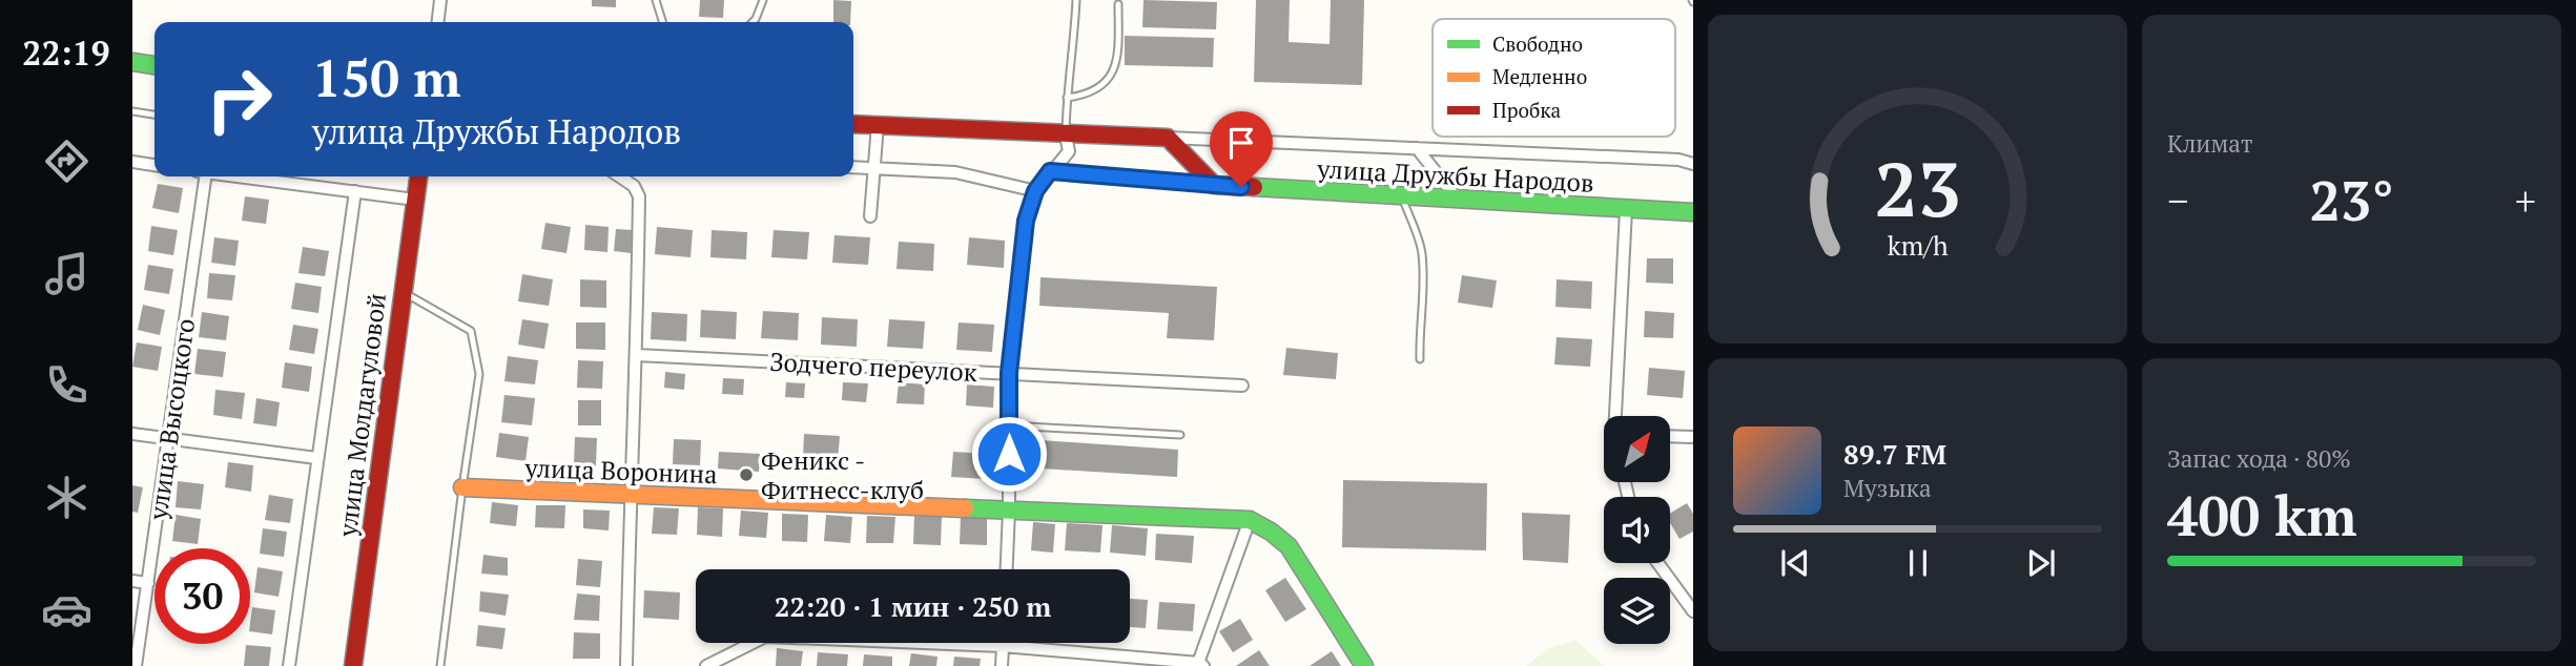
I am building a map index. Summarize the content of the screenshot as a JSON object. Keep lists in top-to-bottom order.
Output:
{
  "streets": {
    "street": [
      "улица Дружбы Народов",
      "Зодчего переулок",
      "улица Молдагуловой",
      "улица Высоцкого",
      "улица Воронина"
    ]
  },
  "places": ["Феникс - Фитнесс-клуб"],
  "legend": ["Свободно", "Медленно", "Пробка"],
  "north": "top right",
  "page": {
    "tabs": "22:19",
    "tile": [
      "Климат",
      ["Запас хода · 80%", "400 km"]
    ],
    "turn": ["150 m", "улица Дружбы Народов"],
    "heat": ["−", "23°", "+"],
    "song": ["89.7 FM", "Музыка"],
    "limit": "30",
    "trip": "22:20 · 1 мин · 250 m",
    "gauge": ["23", "km/h"]
  }
}
